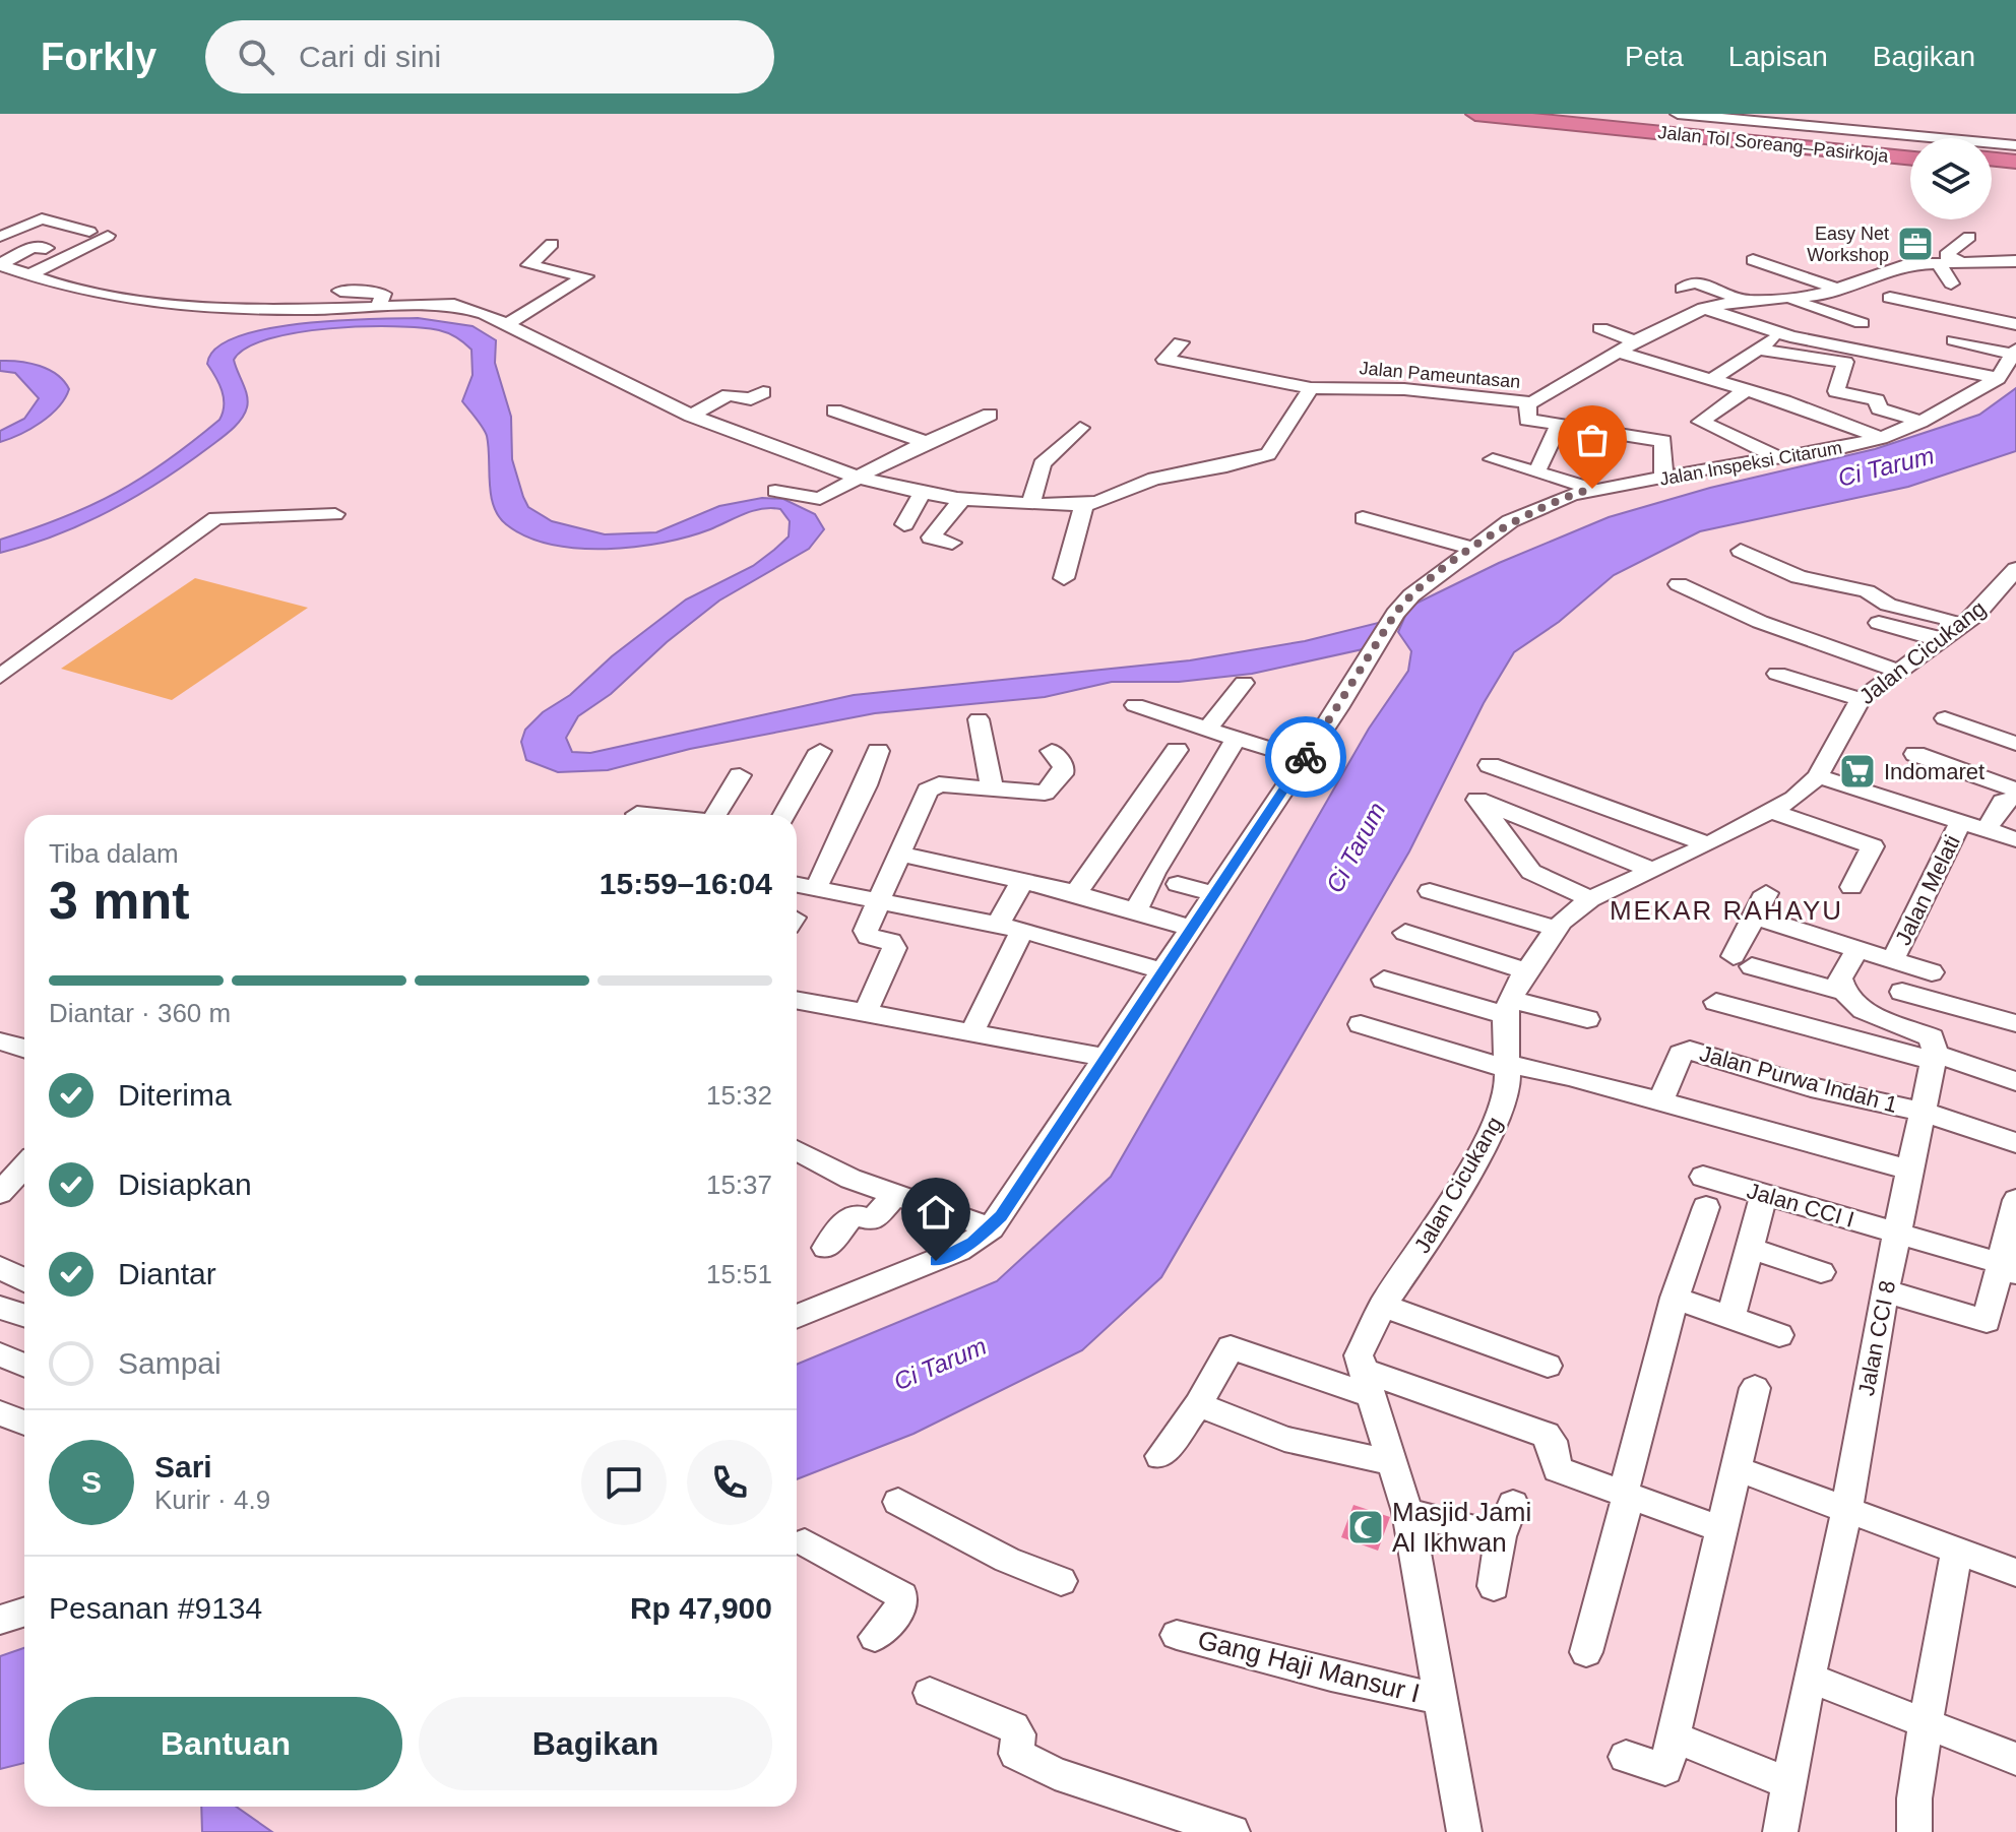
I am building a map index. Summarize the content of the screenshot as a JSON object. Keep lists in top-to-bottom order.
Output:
{
  "streets": {
    "highway": ["Jalan Tol Soreang–Pasirkoja"],
    "street": [
      "Jalan Pameuntasan",
      "Jalan Inspeksi Citarum",
      "Jalan Cicukang",
      "Jalan Melati",
      "Jalan Purwa Indah 1",
      "Jalan CCI I",
      "Jalan CCI 8",
      "Gang Haji Mansur I"
    ]
  },
  "crossings": [
    ["Jalan Cicukang", "Gang Haji Mansur I"],
    ["Jalan Purwa Indah 1", "Jalan CCI 8"],
    ["Jalan CCI I", "Jalan CCI 8"]
  ],
  "districts": ["MEKAR RAHAYU"],
  "water": ["Ci Tarum"],
  "places": {
    "office": ["Easy Net Workshop"],
    "supermarket": ["Indomaret"],
    "mosque": ["Masjid Jami Al Ikhwan"]
  },
  "page": {
    "header": "Forkly",
    "search": "Cari di sini",
    "nav": ["Peta", "Lapisan", "Bagikan"],
    "heading": ["3 mnt", "Tiba dalam", "15:59–16:04"],
    "panel": [
      "Sari",
      "Kurir · 4.9",
      "Pesanan #9134",
      "Rp 47,900"
    ],
    "bar": "Diantar · 360 m",
    "list": [
      ["Diterima", "15:32"],
      ["Disiapkan", "15:37"],
      ["Diantar", "15:51"],
      "Sampai"
    ],
    "round": "S",
    "buttons": ["Bantuan", "Bagikan"]
  }
}
